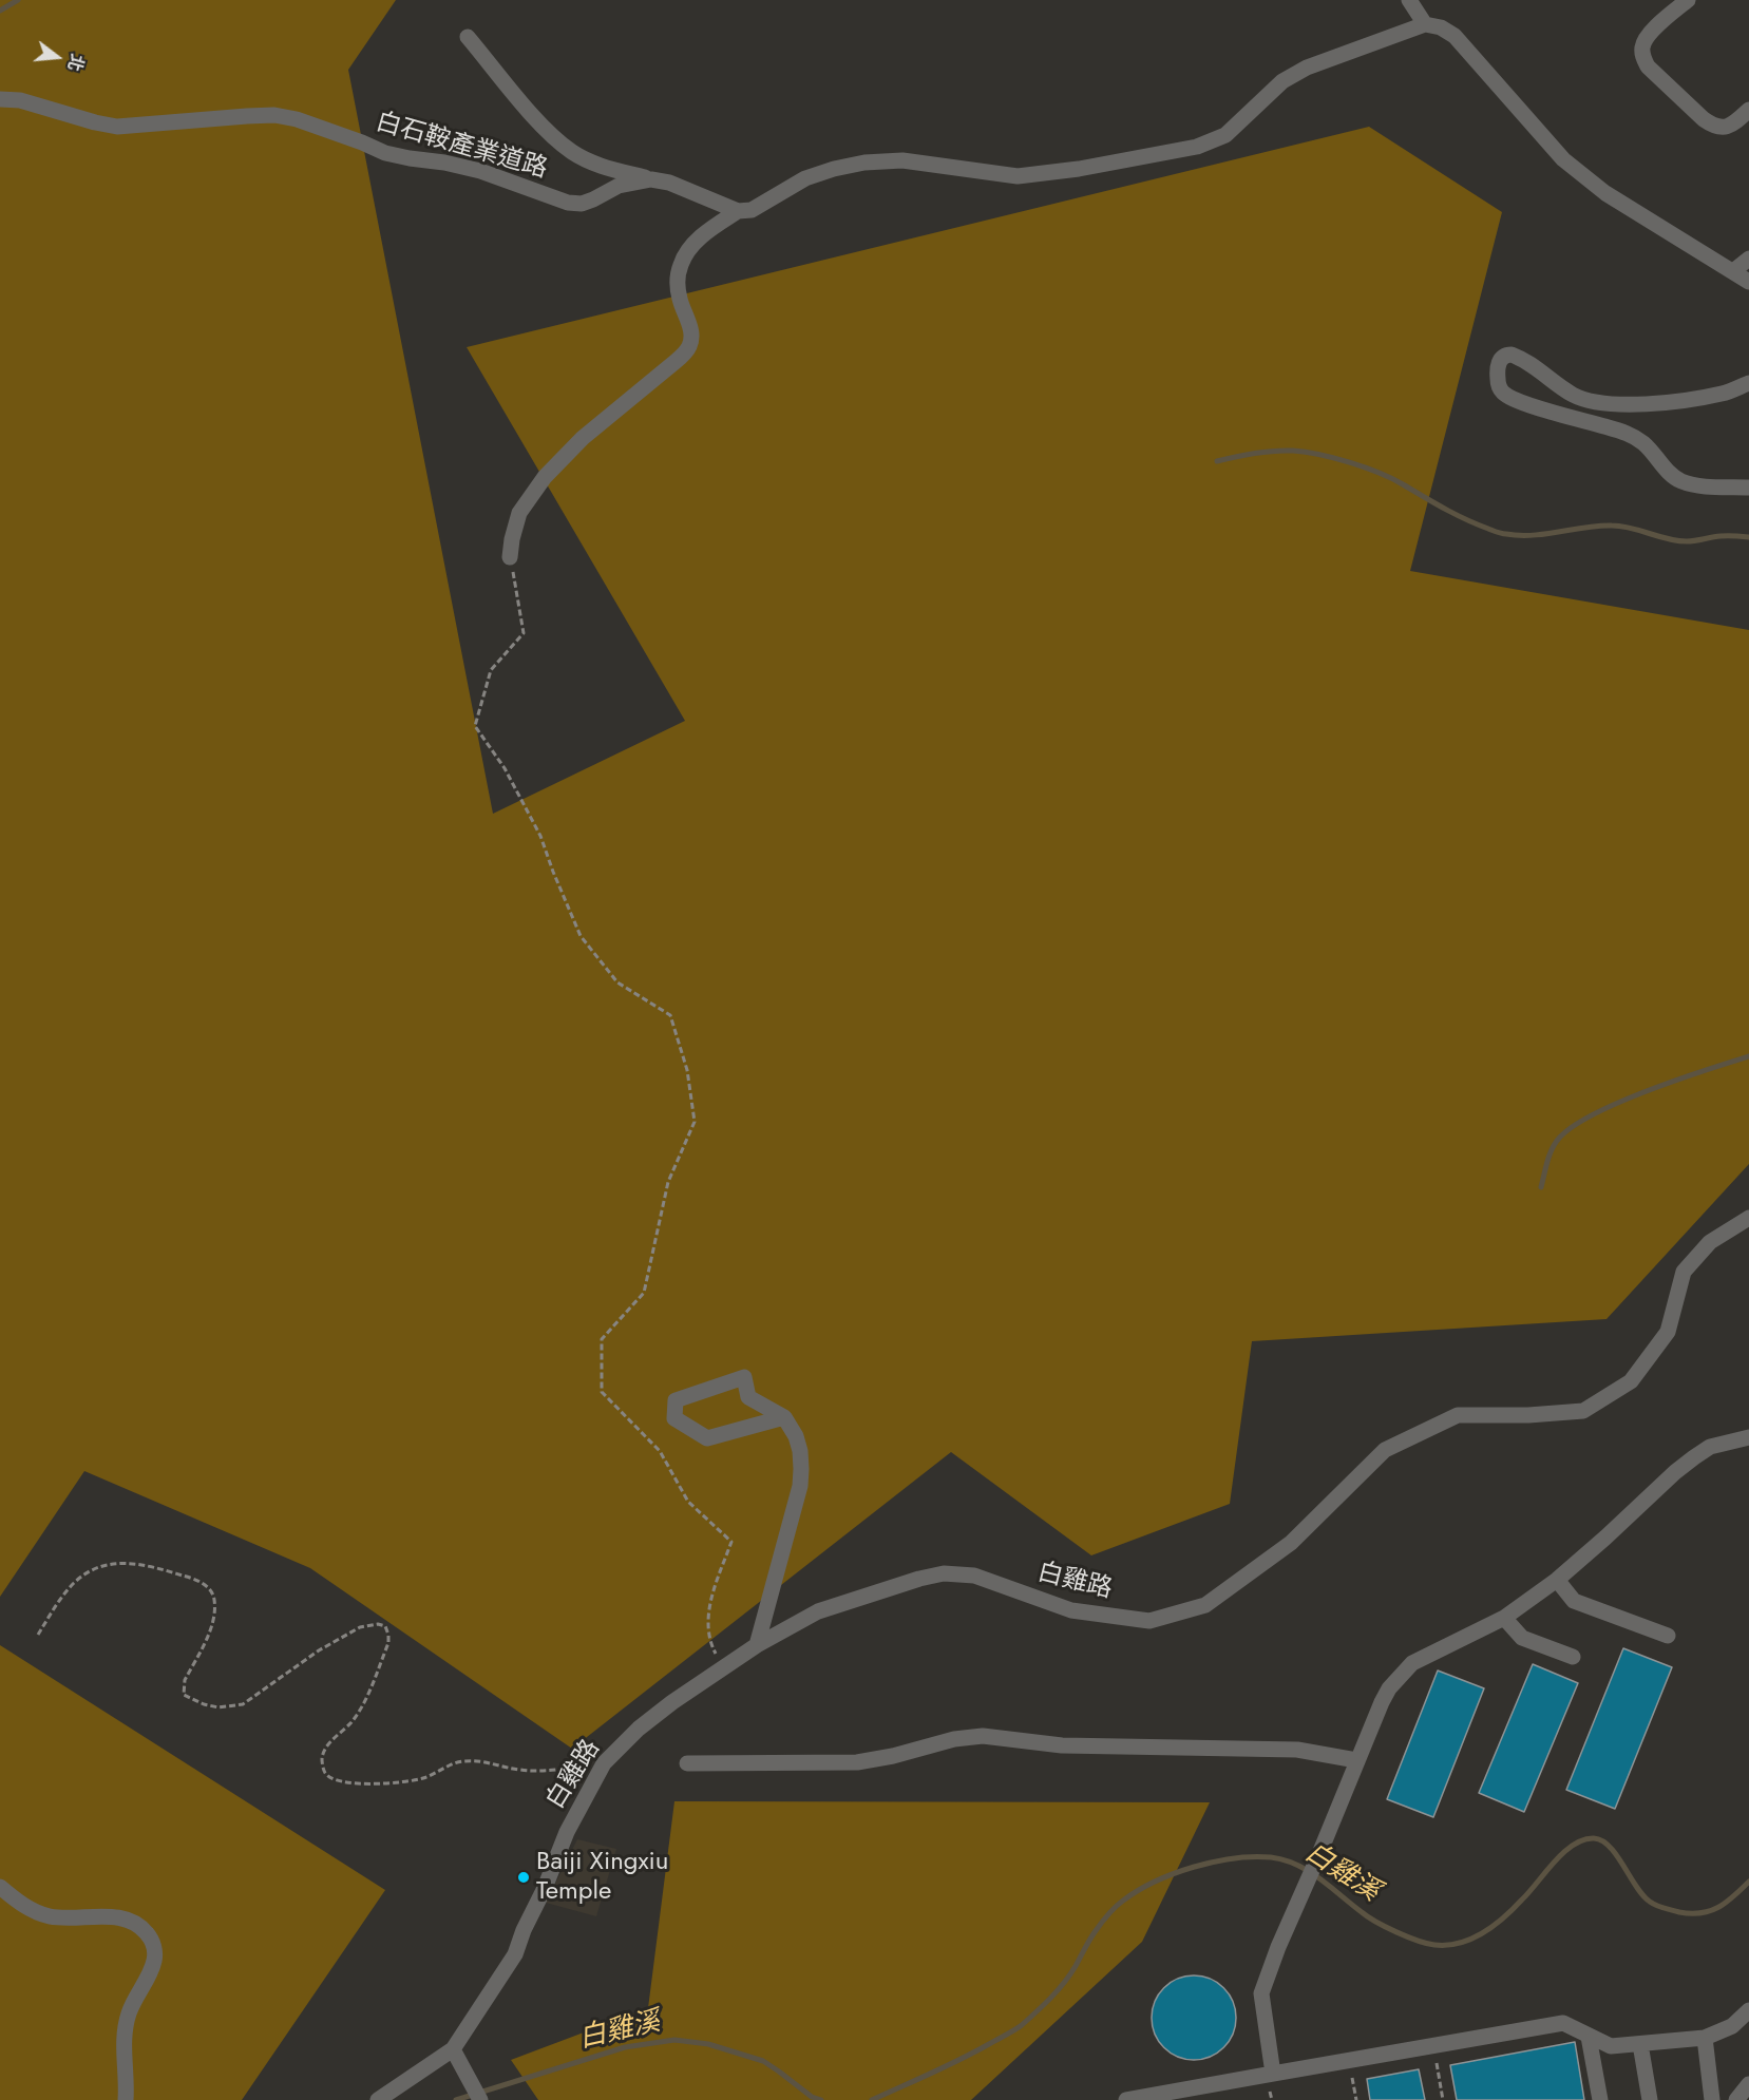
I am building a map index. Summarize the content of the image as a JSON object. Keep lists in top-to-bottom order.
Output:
{
  "streets": {
    "street": ["白石鞍產業道路", "白雞路"]
  },
  "water": ["白雞溪"],
  "places": ["Baiji Xingxiu Temple"],
  "north": "right"
}
